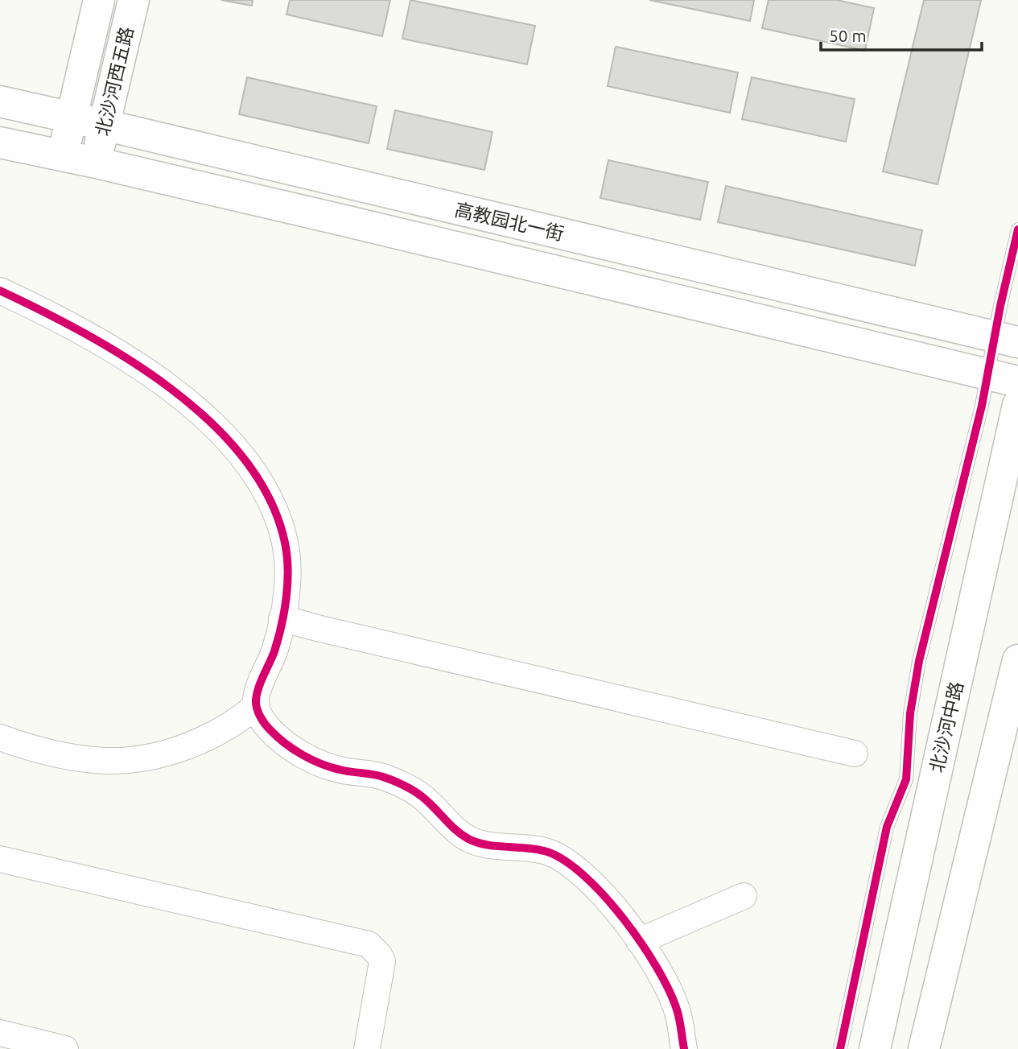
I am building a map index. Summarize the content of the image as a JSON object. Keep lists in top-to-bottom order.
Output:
{
  "streets": {
    "street": ["北沙河西五路", "高教园北一街", "北沙河中路"]
  },
  "crossings": [
    ["北沙河西五路", "高教园北一街"]
  ],
  "scale_bar": "50 m"
}
